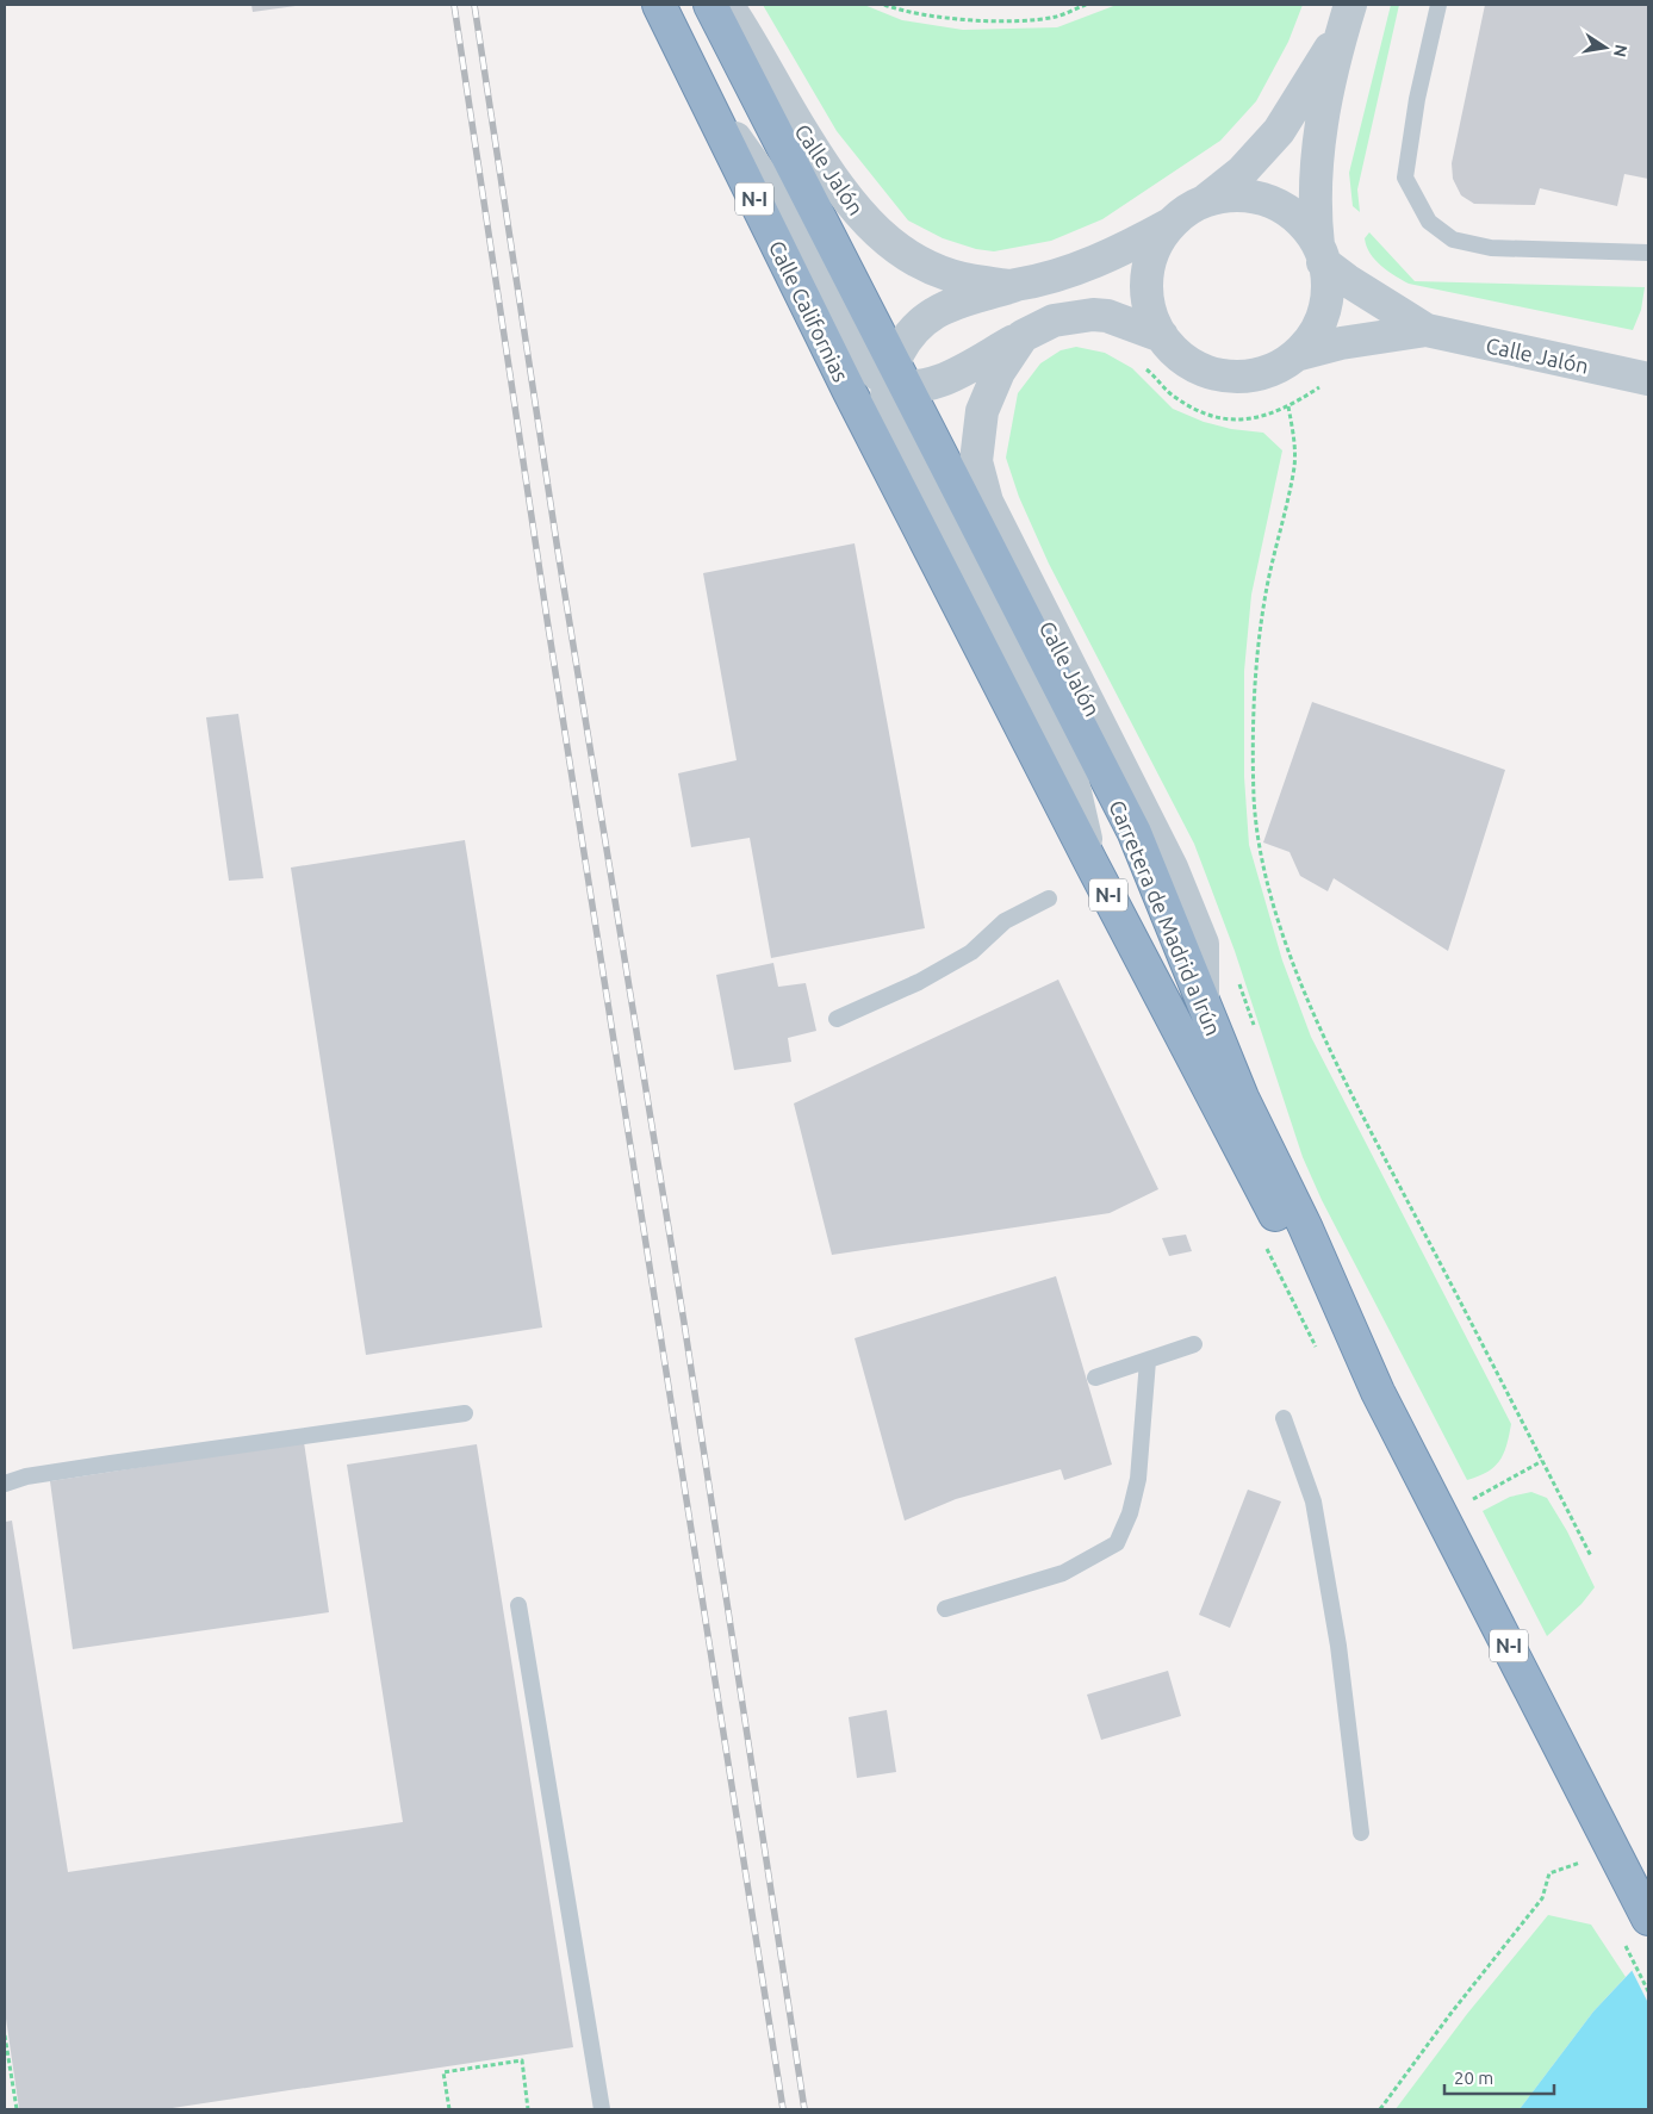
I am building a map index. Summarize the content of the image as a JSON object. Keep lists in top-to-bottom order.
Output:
{
  "streets": {
    "highway": ["N-I", "Calle Californias", "Carretera de Madrid a Irún"],
    "street": ["Calle Jalón"]
  },
  "crossings": [
    ["Calle Jalón", "N-I"],
    ["Calle Jalón", "Carretera de Madrid a Irún"],
    ["N-I", "Carretera de Madrid a Irún"],
    ["Calle Californias", "Carretera de Madrid a Irún"]
  ],
  "scale_bar": "20 m",
  "north": "right"
}
